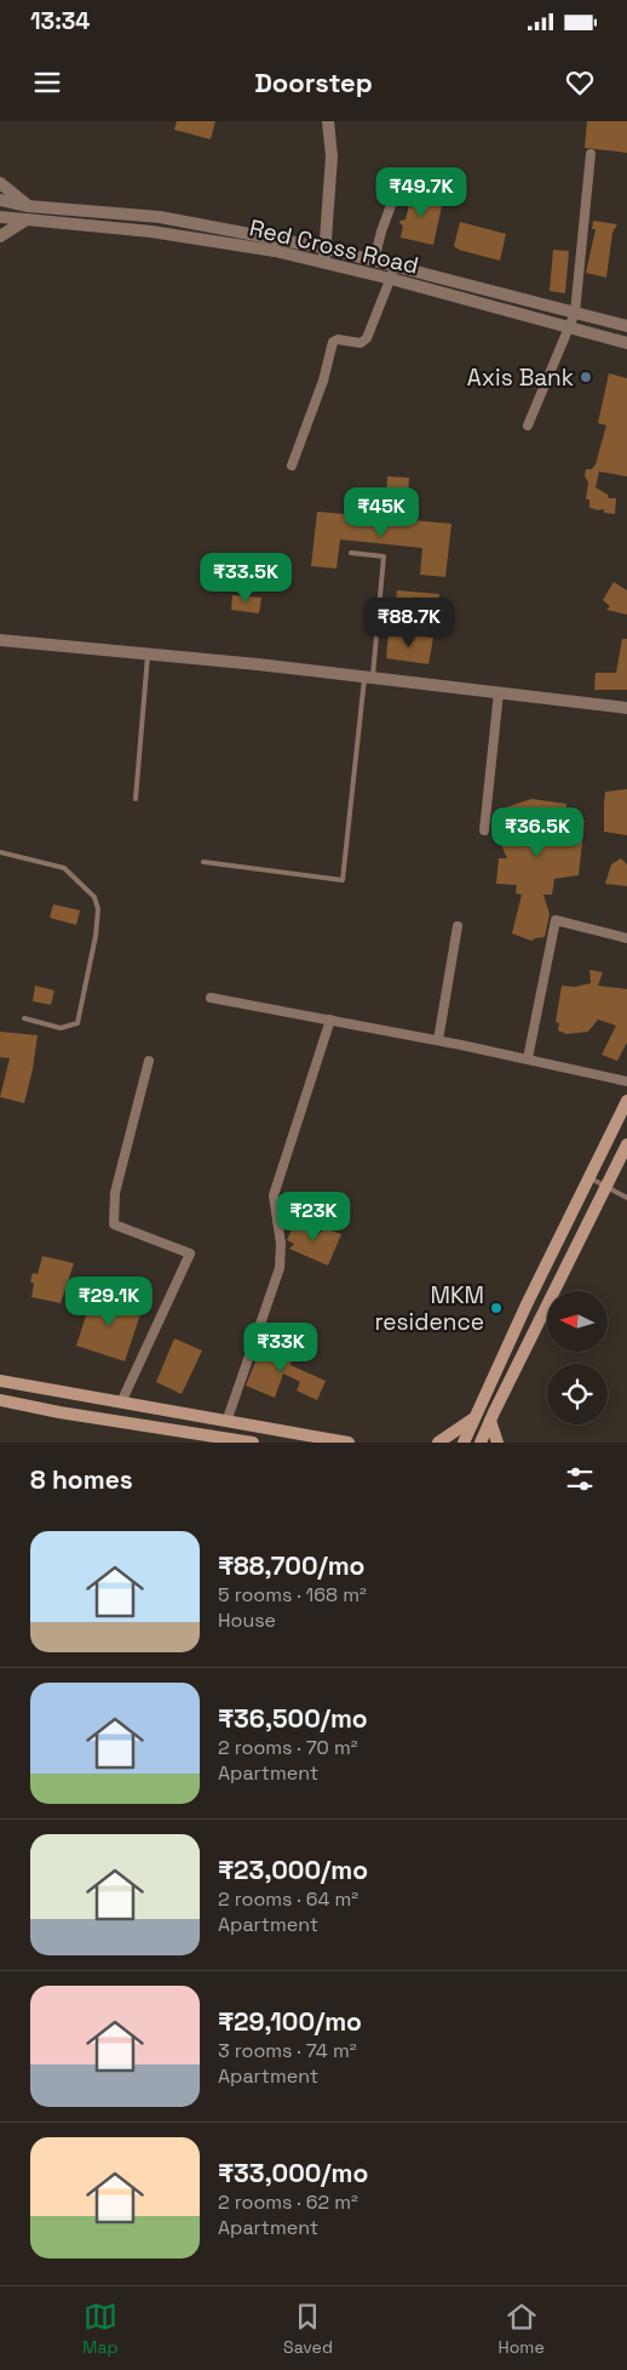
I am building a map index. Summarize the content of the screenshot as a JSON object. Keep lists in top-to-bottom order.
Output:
{
  "streets": {
    "street": ["Red Cross Road"]
  },
  "places": ["Axis Bank", "MKM residence"],
  "north": "left",
  "page": {
    "status": "13:34",
    "header": "Doorstep",
    "price": [
      "₹49.7K",
      "₹45K",
      "₹33.5K",
      "₹88.7K",
      "₹36.5K",
      "₹23K",
      "₹29.1K",
      "₹33K"
    ],
    "heading": "8 homes",
    "list": [
      {
        "name": "₹88,700/mo",
        "note": "5 rooms · 168 m² · House"
      },
      {
        "name": "₹36,500/mo",
        "note": "2 rooms · 70 m² · Apartment"
      },
      {
        "name": "₹23,000/mo",
        "note": "2 rooms · 64 m² · Apartment"
      },
      {
        "name": "₹29,100/mo",
        "note": "3 rooms · 74 m² · Apartment"
      },
      {
        "name": "₹33,000/mo",
        "note": "2 rooms · 62 m² · Apartment"
      }
    ],
    "tabs": ["Map", "Saved", "Home"]
  }
}
